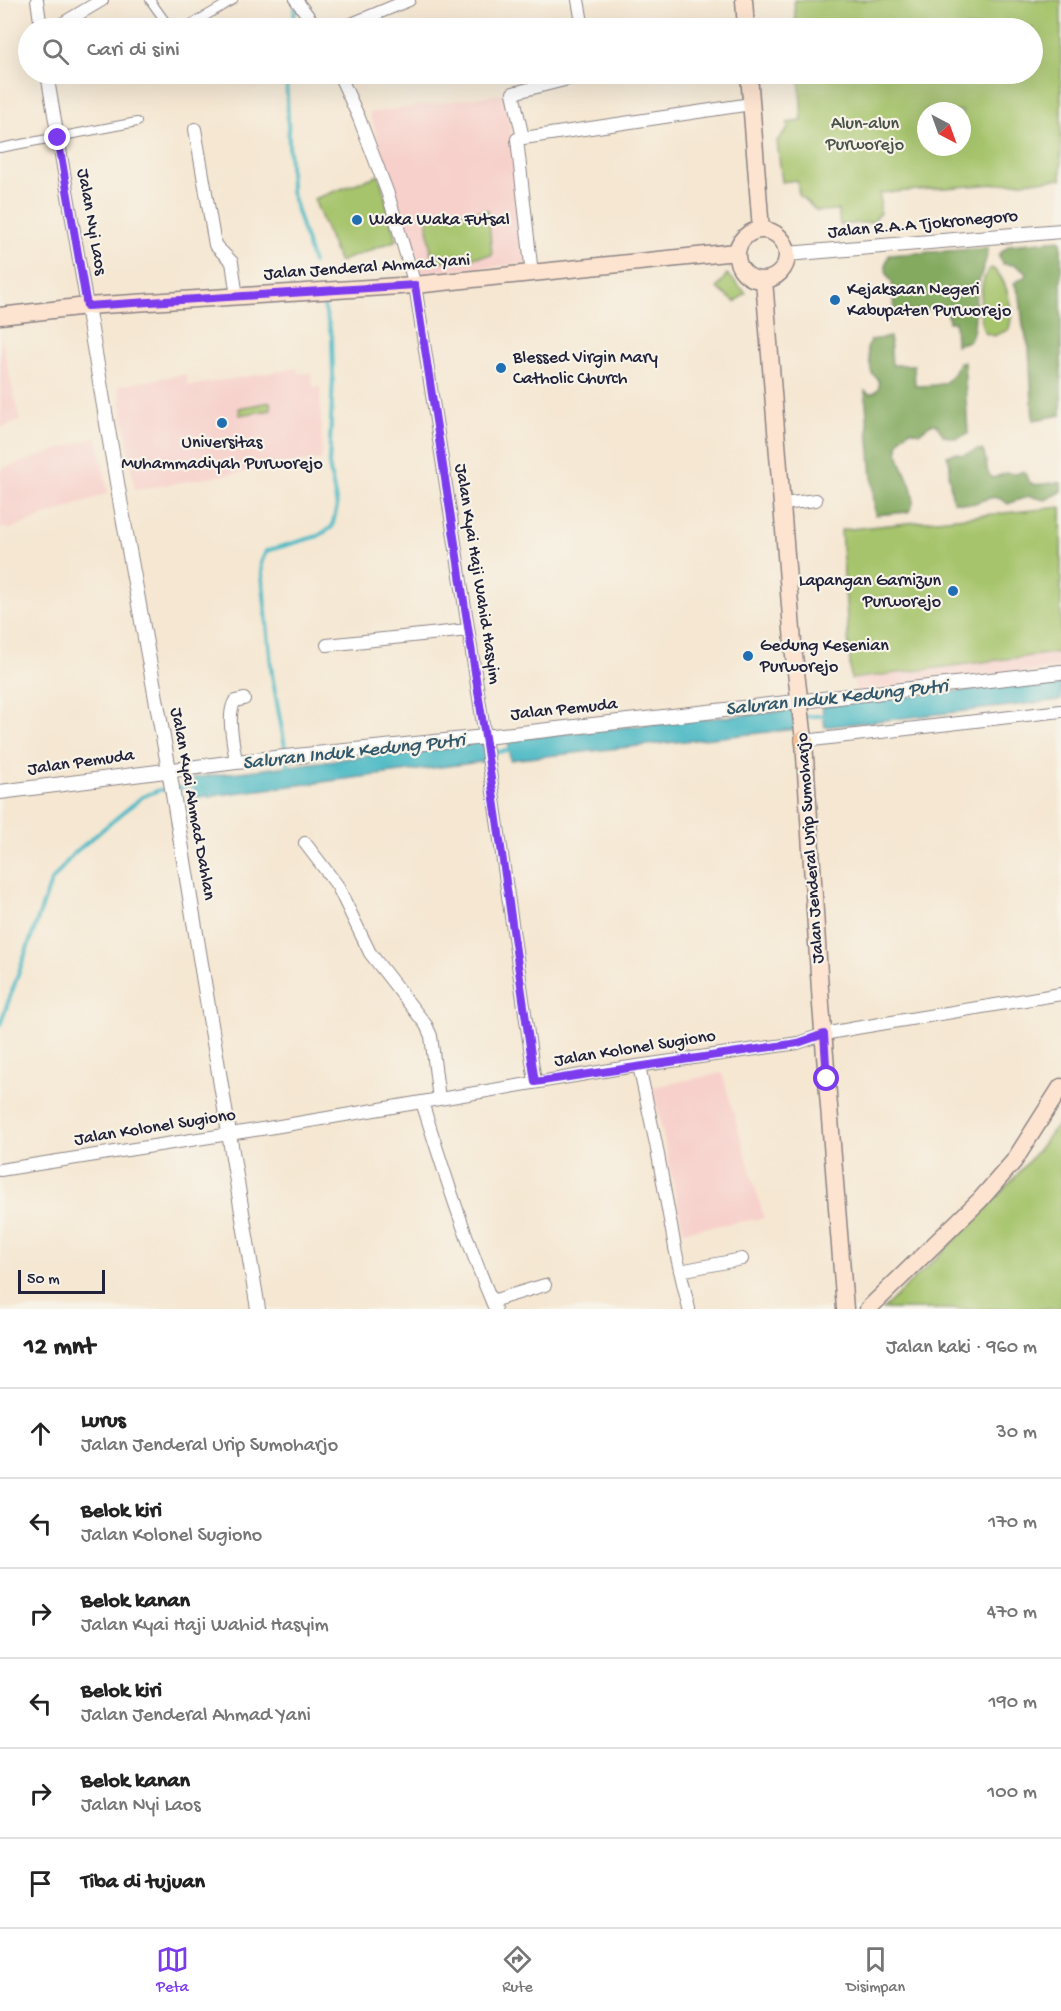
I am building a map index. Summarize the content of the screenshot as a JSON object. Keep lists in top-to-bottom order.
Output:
{
  "streets": {
    "main road": ["Jalan Jenderal Ahmad Yani", "Jalan Jenderal Urip Sumoharjo"],
    "street": [
      "Jalan Nyi Laos",
      "Jalan R.A.A Tjokronegoro",
      "Jalan Kyai Haji Wahid Hasyim",
      "Jalan Pemuda",
      "Jalan Kyai Ahmad Dahlan",
      "Jalan Kolonel Sugiono"
    ]
  },
  "crossings": [
    ["Jalan Nyi Laos", "Jalan Jenderal Ahmad Yani"],
    ["Jalan Nyi Laos", "Jalan Kyai Ahmad Dahlan"],
    ["Jalan R.A.A Tjokronegoro", "Jalan Jenderal Ahmad Yani"],
    ["Jalan R.A.A Tjokronegoro", "Jalan Jenderal Urip Sumoharjo"],
    ["Jalan Jenderal Ahmad Yani", "Jalan Kyai Haji Wahid Hasyim"],
    ["Jalan Jenderal Ahmad Yani", "Jalan Kyai Ahmad Dahlan"],
    ["Jalan Jenderal Ahmad Yani", "Jalan Jenderal Urip Sumoharjo"],
    ["Jalan Kyai Haji Wahid Hasyim", "Jalan Pemuda"],
    ["Jalan Kyai Haji Wahid Hasyim", "Jalan Kolonel Sugiono"],
    ["Jalan Pemuda", "Jalan Kyai Ahmad Dahlan"],
    ["Jalan Pemuda", "Jalan Jenderal Urip Sumoharjo"],
    ["Jalan Kyai Ahmad Dahlan", "Jalan Kolonel Sugiono"],
    ["Jalan Jenderal Urip Sumoharjo", "Jalan Kolonel Sugiono"]
  ],
  "water": ["Saluran Induk Kedung Putri"],
  "parks": ["Alun-alun Purworejo"],
  "places": [
    "Waka Waka Futsal",
    "Kejaksaan Negeri Kabupaten Purworejo",
    "Blessed Virgin Mary Catholic Church",
    "Universitas Muhammadiyah Purworejo",
    "Lapangan Garnizun Purworejo",
    "Gedung Kesenian Purworejo"
  ],
  "scale_bar": "50 m",
  "north": "bottom right",
  "page": {
    "search": "Cari di sini",
    "scale": "50 m",
    "heading": ["12 mnt", "Jalan kaki · 960 m"],
    "list": [
      ["Lurus", "Jalan Jenderal Urip Sumoharjo", "30 m"],
      ["Belok kiri", "Jalan Kolonel Sugiono", "170 m"],
      ["Belok kanan", "Jalan Kyai Haji Wahid Hasyim", "470 m"],
      ["Belok kiri", "Jalan Jenderal Ahmad Yani", "190 m"],
      ["Belok kanan", "Jalan Nyi Laos", "100 m"],
      "Tiba di tujuan"
    ],
    "nav": ["Peta", "Rute", "Disimpan"]
  }
}
